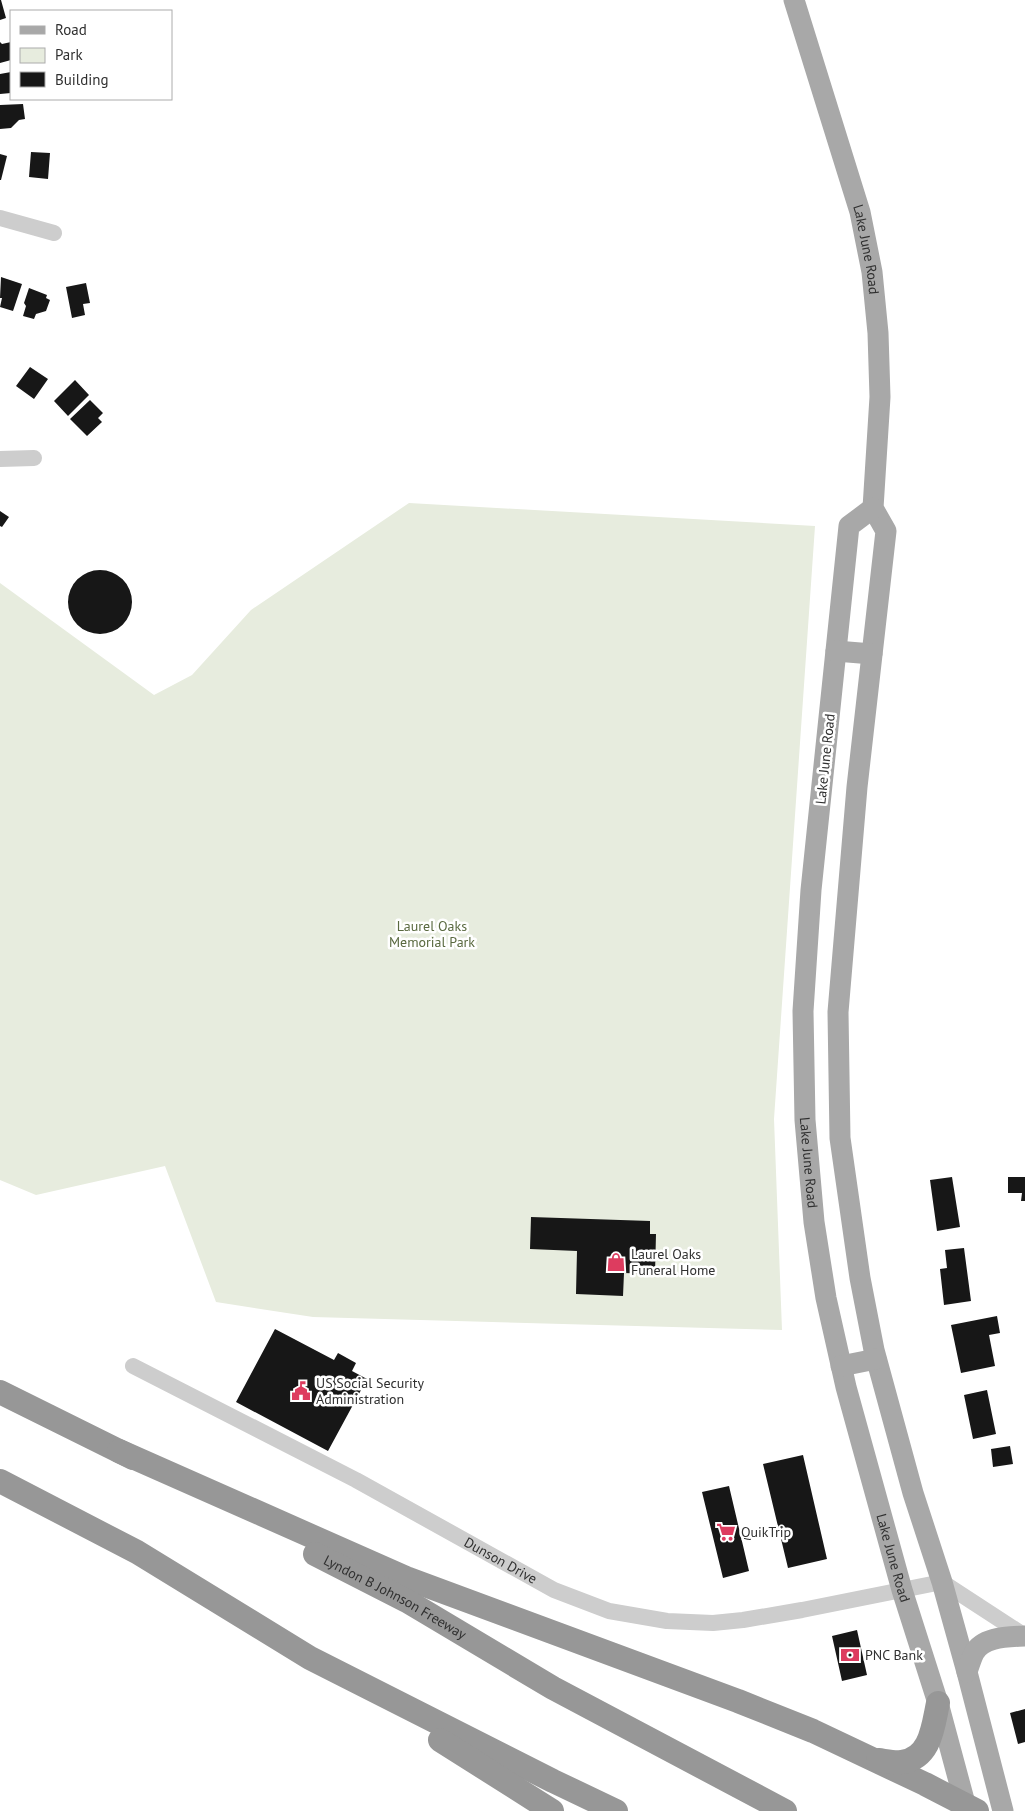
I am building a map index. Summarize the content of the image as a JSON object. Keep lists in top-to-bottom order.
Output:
{
  "streets": {
    "highway": ["Lyndon B Johnson Freeway"],
    "main road": ["Lake June Road"],
    "street": ["Dunson Drive"]
  },
  "crossings": [
    ["Lake June Road", "Dunson Drive"]
  ],
  "parks": ["Laurel Oaks Memorial Park"],
  "places": {
    "shop": ["Laurel Oaks Funeral Home"],
    "public building": ["US Social Security Administration"],
    "supermarket": ["QuikTrip"],
    "bank": ["PNC Bank"]
  },
  "legend": ["Road", "Park", "Building"]
}
